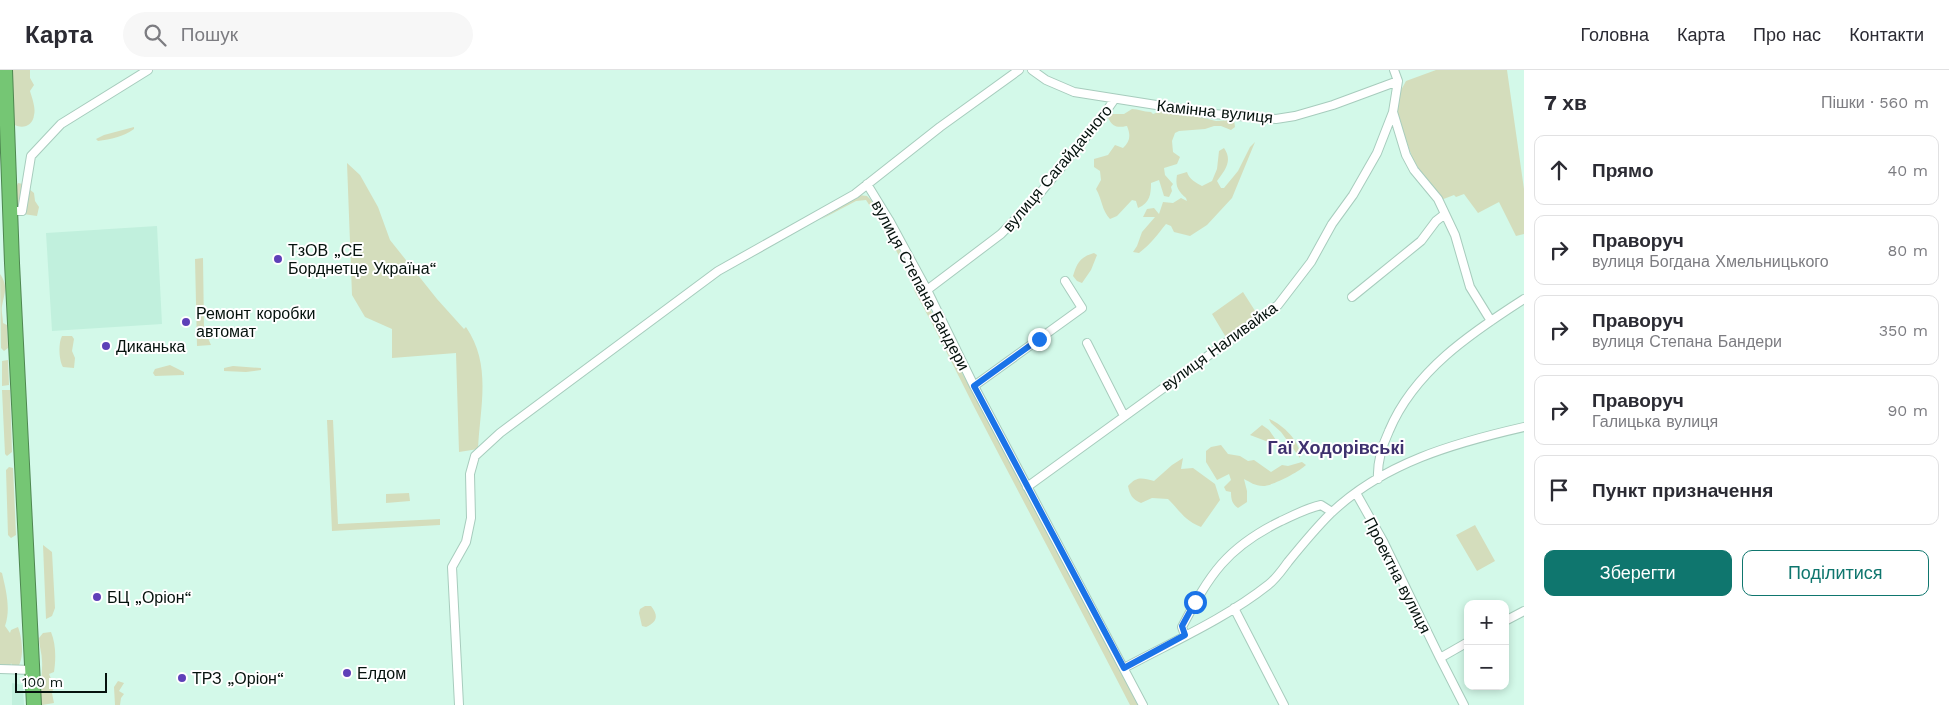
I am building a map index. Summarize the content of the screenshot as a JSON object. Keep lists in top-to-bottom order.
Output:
{
  "streets": {
    "street": [
      "Камінна вулиця",
      "вулиця Сагайдачного",
      "вулиця Степана Бандери",
      "вулиця Наливайка",
      "Проектна вулиця"
    ]
  },
  "crossings": [
    ["Камінна вулиця", "вулиця Сагайдачного"],
    ["Камінна вулиця", "вулиця Наливайка"],
    ["вулиця Сагайдачного", "вулиця Степана Бандери"],
    ["вулиця Степана Бандери", "вулиця Наливайка"]
  ],
  "districts": ["Гаї Ходорівські"],
  "places": [
    "ТзОВ „СЕ Борднетце Україна“",
    "Ремонт коробки автомат",
    "Диканька",
    "БЦ „Оріон“",
    "Елдом",
    "ТРЗ „Оріон“"
  ],
  "scale_bar": "100 m",
  "page": {
    "header": "Карта",
    "search": "Пошук",
    "nav": [
      "Головна",
      "Карта",
      "Про нас",
      "Контакти"
    ],
    "heading": ["7 хв", "Пішки · 560 m"],
    "list": [
      ["Прямо", "40 m"],
      ["Праворуч", "вулиця Богдана Хмельницького", "80 m"],
      ["Праворуч", "вулиця Степана Бандери", "350 m"],
      ["Праворуч", "Галицька вулиця", "90 m"],
      "Пункт призначення"
    ],
    "buttons": ["Зберегти", "Поділитися"],
    "map_buttons": ["+", "−"],
    "scale": "100 m"
  }
}
